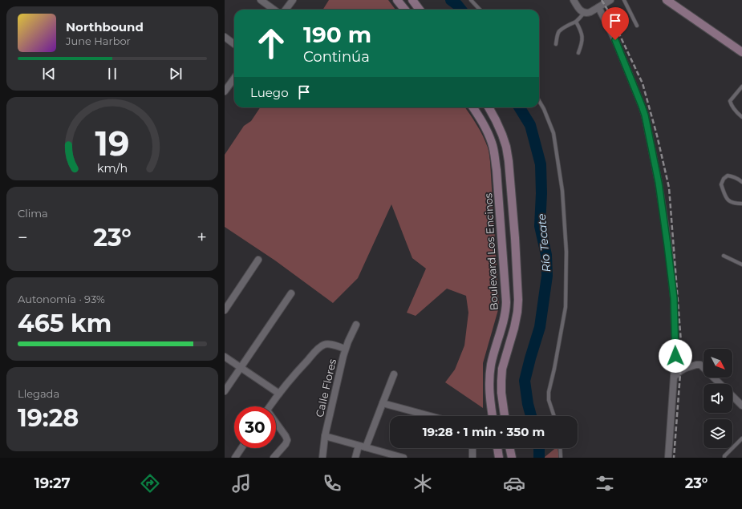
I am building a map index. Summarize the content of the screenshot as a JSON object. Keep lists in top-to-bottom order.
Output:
{
  "streets": {
    "main road": ["Boulevard Los Encinos"],
    "street": ["Calle Flores"]
  },
  "water": ["Río Tecate"],
  "north": "bottom right",
  "page": {
    "turn": ["190 m", "Continúa"],
    "song": ["Northbound", "June Harbor"],
    "then": "Luego",
    "tile": [
      "Clima",
      ["Autonomía · 93%", "465 km"],
      ["Llegada", "19:28"]
    ],
    "heat": ["−", "23°", "+"],
    "limit": "30",
    "trip": "19:28 · 1 min · 350 m",
    "tabs": ["19:27", "23°"],
    "gauge": ["19", "km/h"]
  }
}
